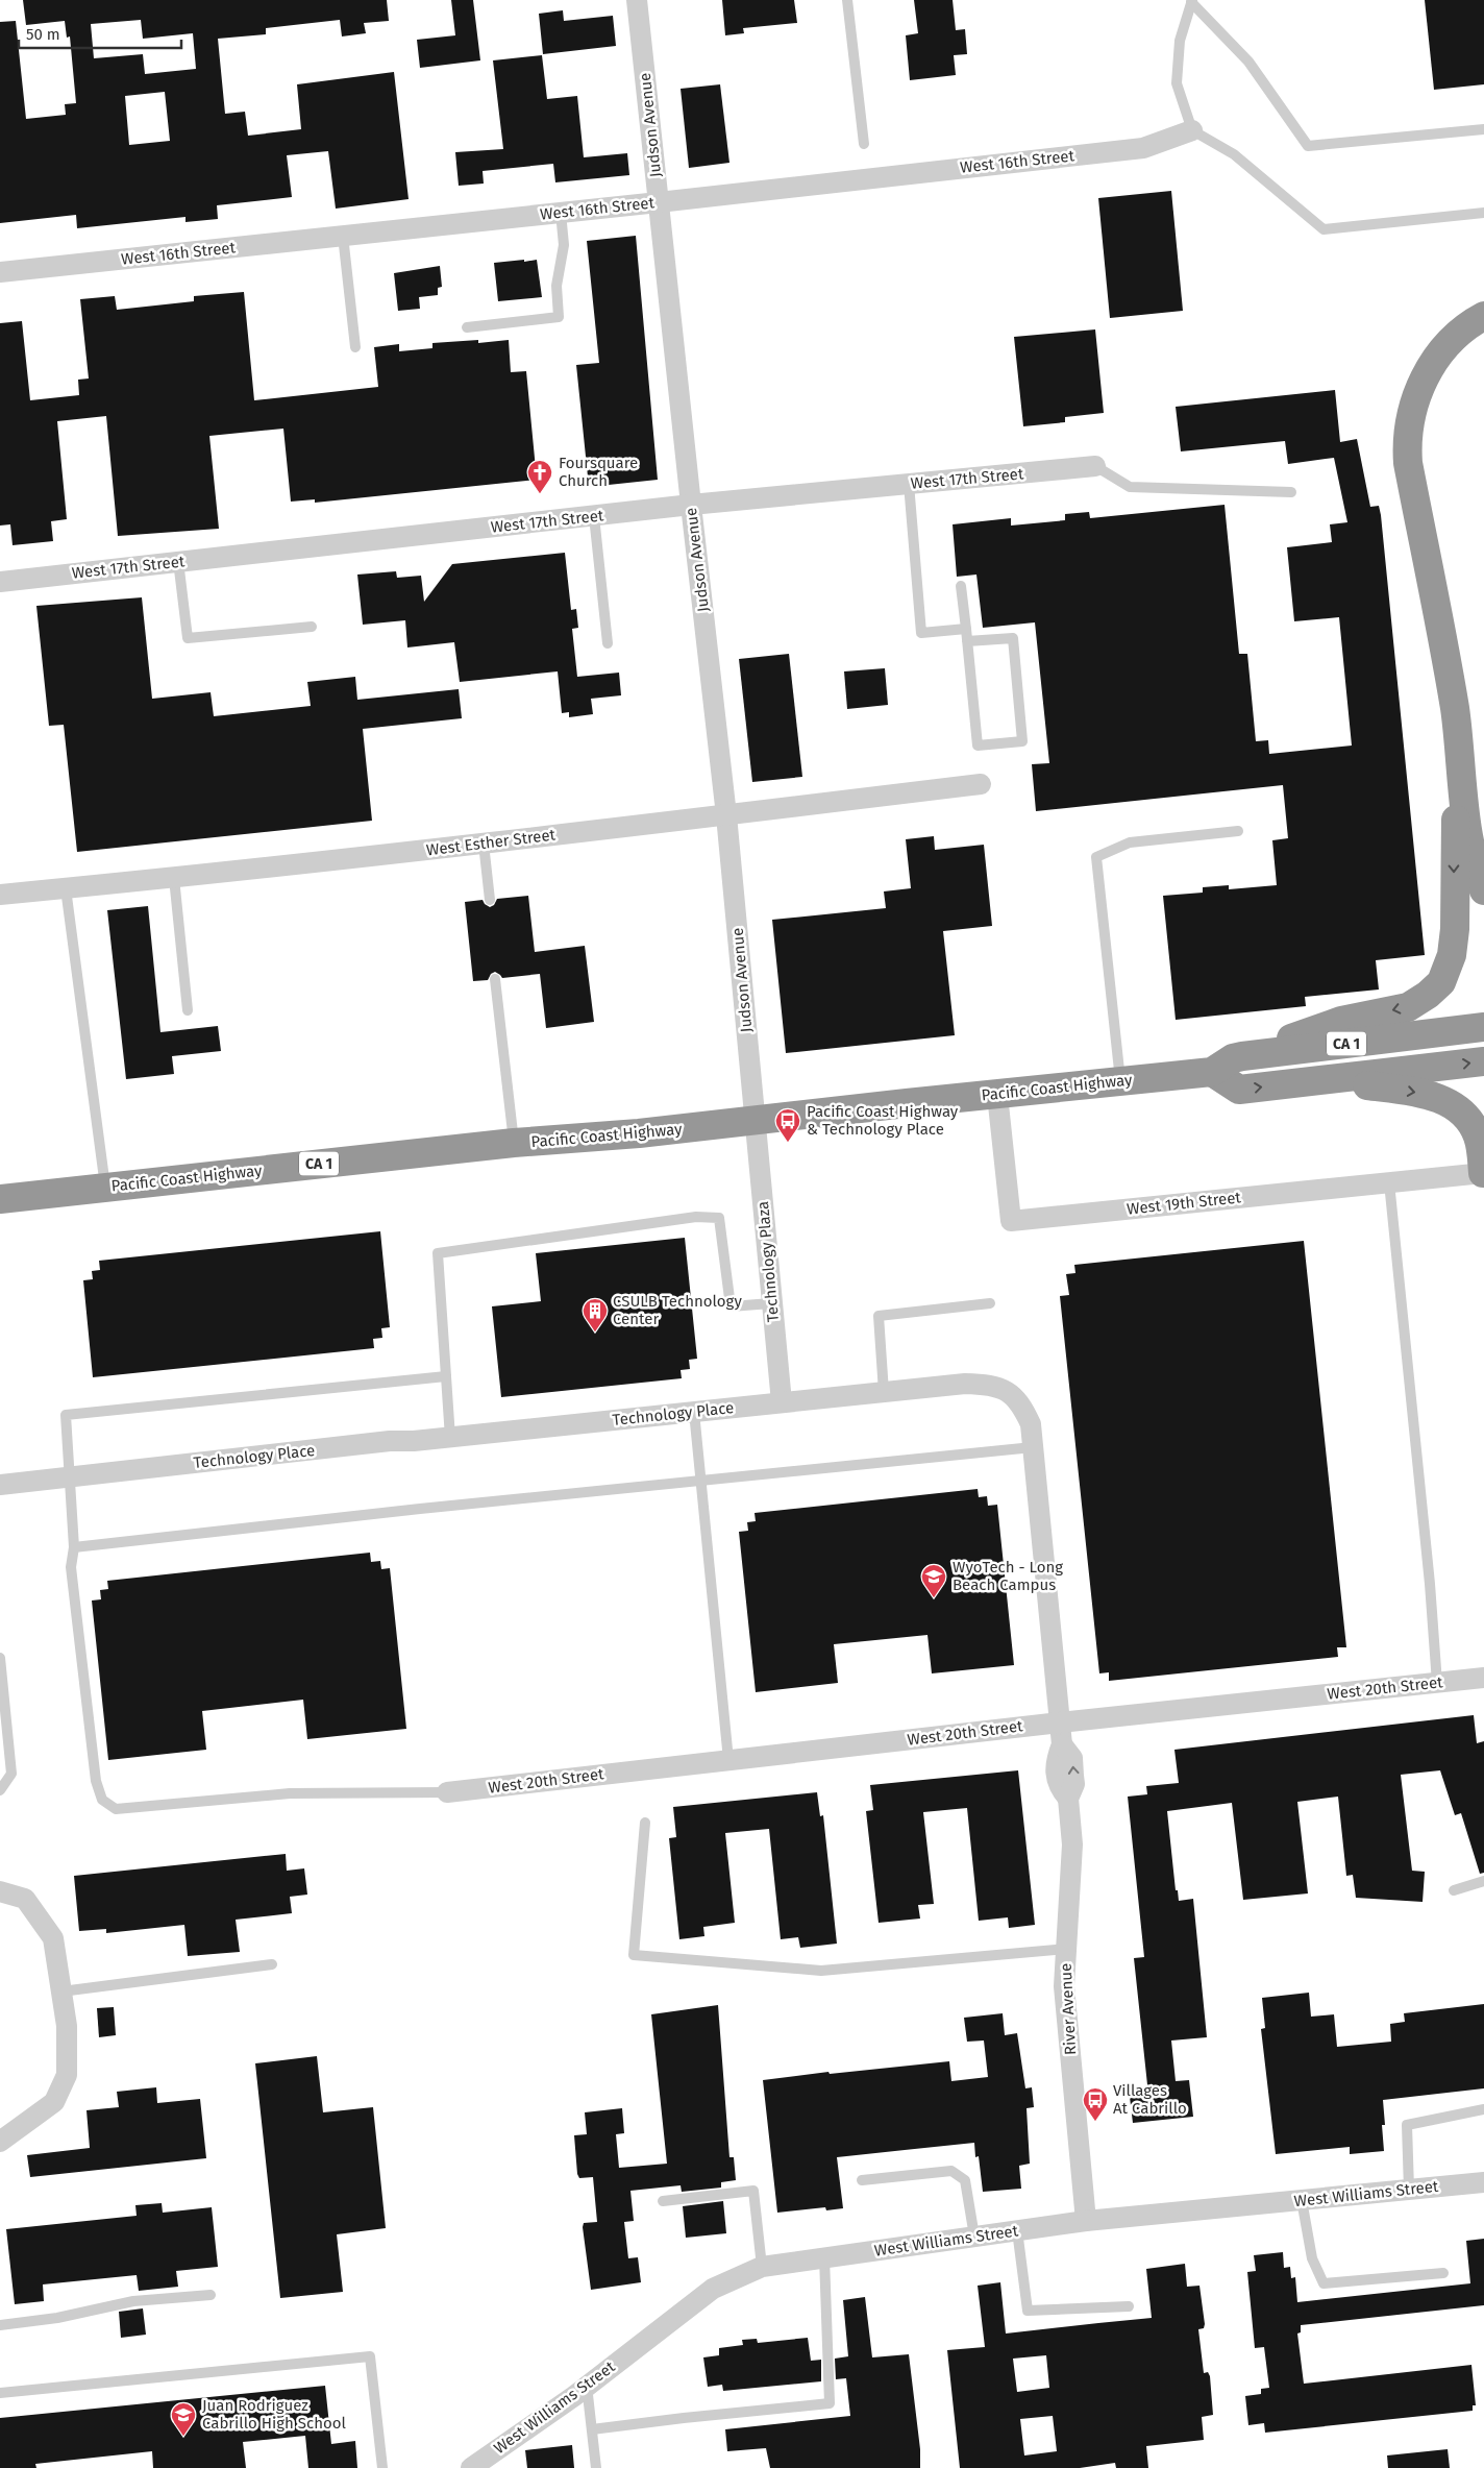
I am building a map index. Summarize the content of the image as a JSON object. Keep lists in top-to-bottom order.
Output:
{
  "streets": {
    "highway": ["CA 1", "Pacific Coast Highway"],
    "street": [
      "Judson Avenue",
      "West 16th Street",
      "West 17th Street",
      "West Esther Street",
      "West 19th Street",
      "Technology Plaza",
      "Technology Place",
      "West 20th Street",
      "River Avenue",
      "West Williams Street"
    ]
  },
  "crossings": [
    ["Judson Avenue", "West 16th Street"],
    ["Judson Avenue", "West 17th Street"],
    ["Judson Avenue", "West Esther Street"],
    ["Judson Avenue", "Pacific Coast Highway"],
    ["Judson Avenue", "Technology Plaza"],
    ["CA 1", "Pacific Coast Highway"],
    ["Pacific Coast Highway", "West 19th Street"],
    ["Pacific Coast Highway", "Technology Plaza"],
    ["Technology Plaza", "Technology Place"],
    ["Technology Place", "West 20th Street"],
    ["Technology Place", "River Avenue"],
    ["West 20th Street", "River Avenue"],
    ["River Avenue", "West Williams Street"]
  ],
  "places": {
    "church": ["Foursquare Church"],
    "bus stop": ["Pacific Coast Highway & Technology Place", "Villages At Cabrillo"],
    "building": ["CSULB Technology Center"],
    "school or university": ["WyoTech - Long Beach Campus", "Juan Rodriguez Cabrillo High School"]
  },
  "scale_bar": "50 m"
}
